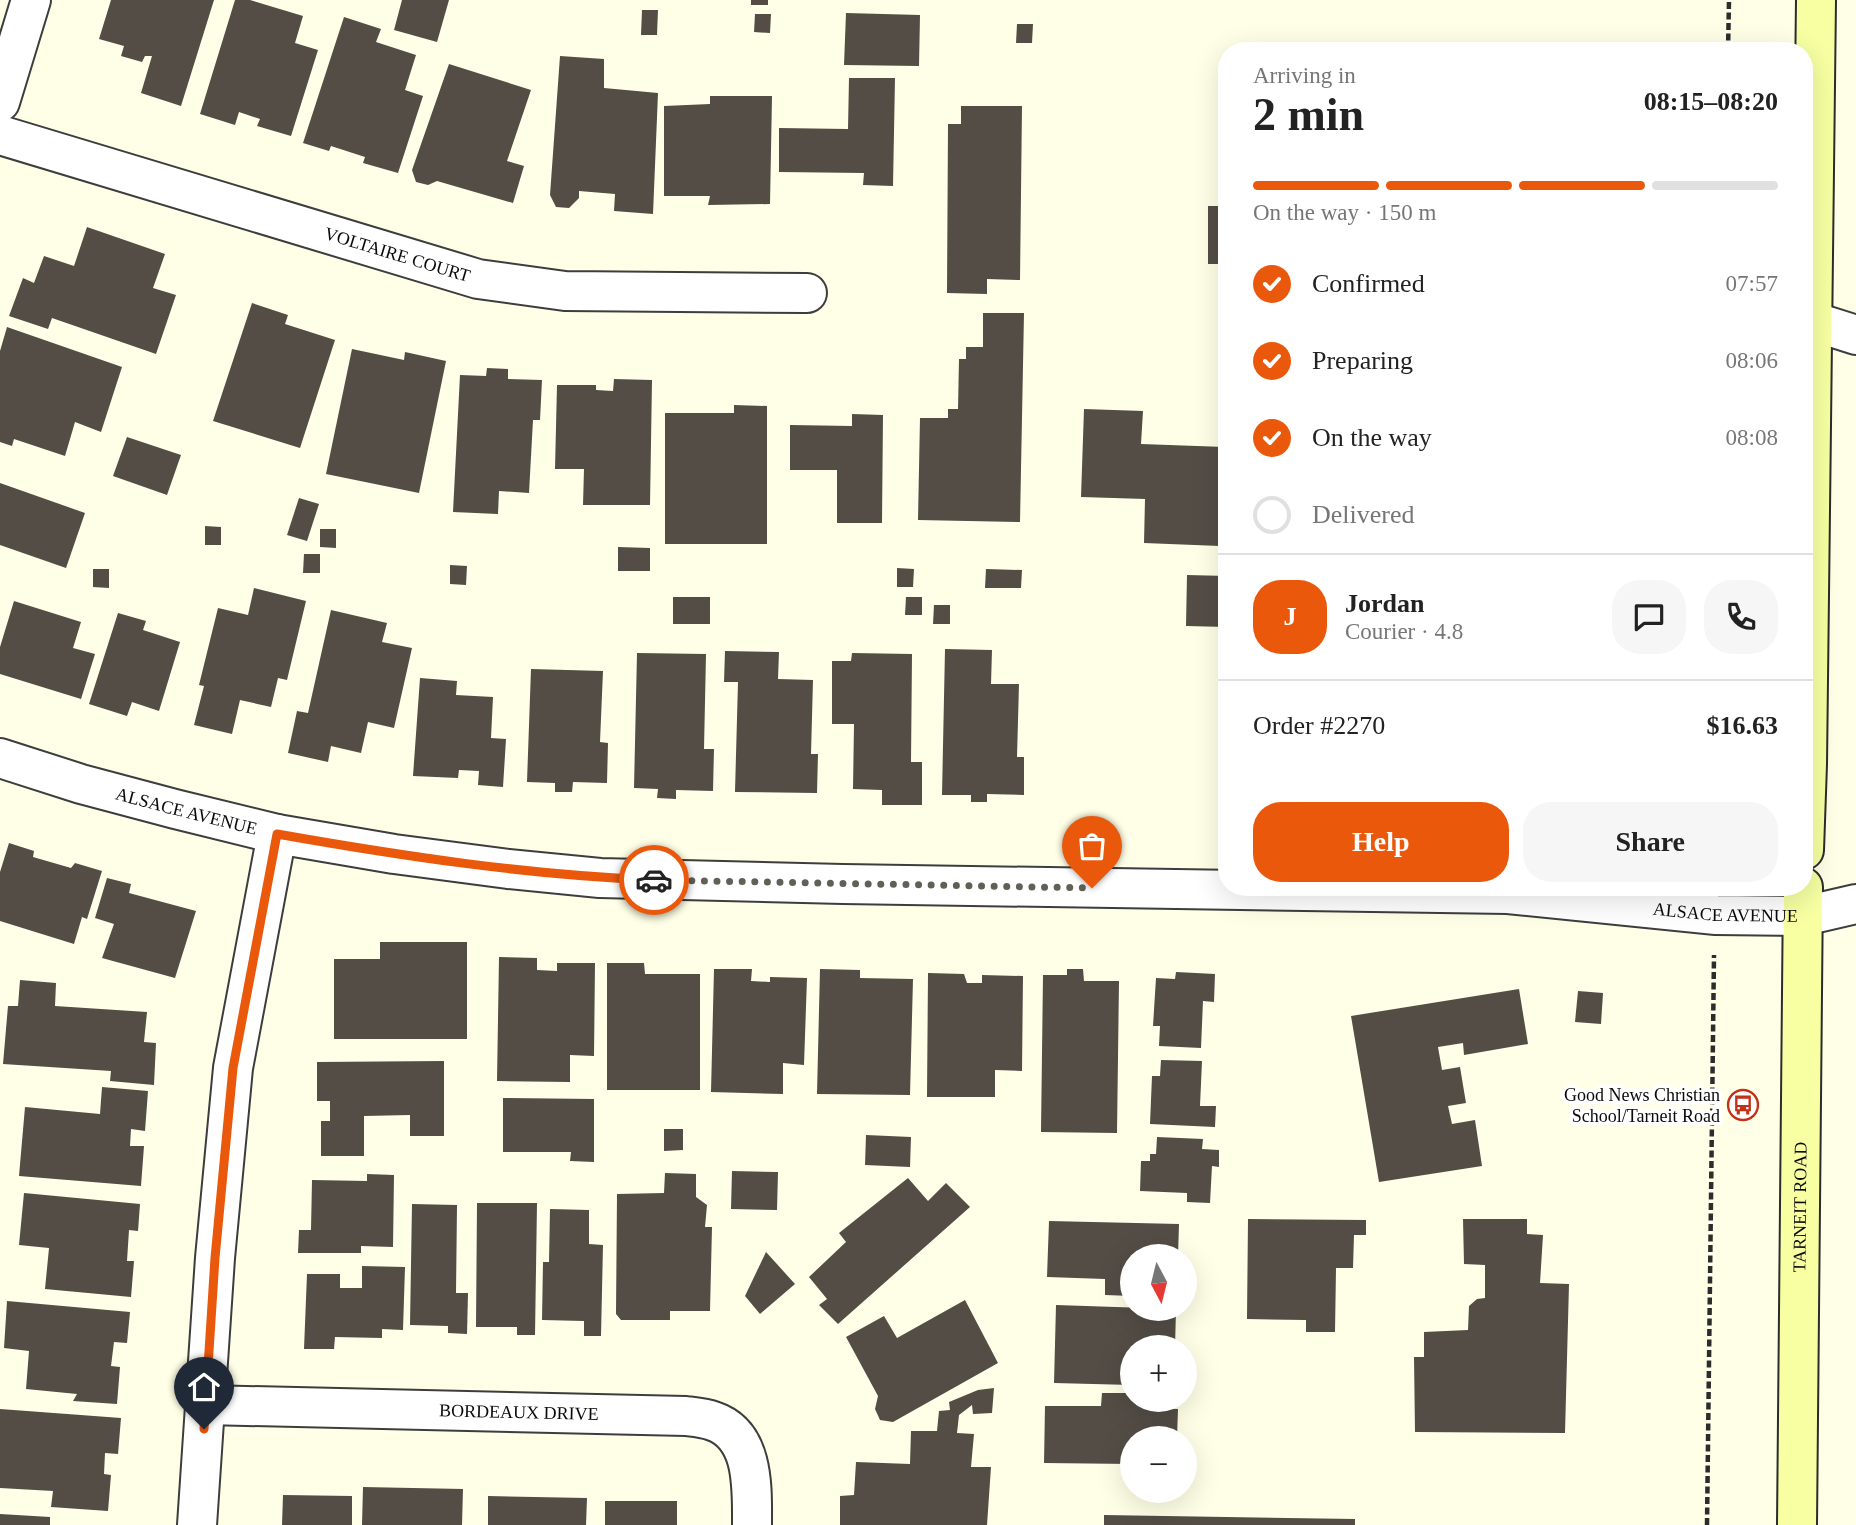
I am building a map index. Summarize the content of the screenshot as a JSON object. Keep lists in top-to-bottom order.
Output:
{
  "streets": {
    "main road": ["TARNEIT ROAD"],
    "street": ["VOLTAIRE COURT", "ALSACE AVENUE", "BORDEAUX DRIVE"]
  },
  "places": {
    "bus stop": ["Good News Christian School/Tarneit Road"]
  },
  "north": "bottom",
  "page": {
    "heading": ["2 min", "Arriving in", "08:15–08:20"],
    "panel": [
      "Jordan",
      "Courier · 4.8",
      "Order #2270",
      "$16.63"
    ],
    "bar": "On the way · 150 m",
    "list": [
      ["Confirmed", "07:57"],
      ["Preparing", "08:06"],
      ["On the way", "08:08"],
      "Delivered"
    ],
    "round": "J",
    "buttons": ["Help", "Share"],
    "map_buttons": ["+", "−"]
  }
}
